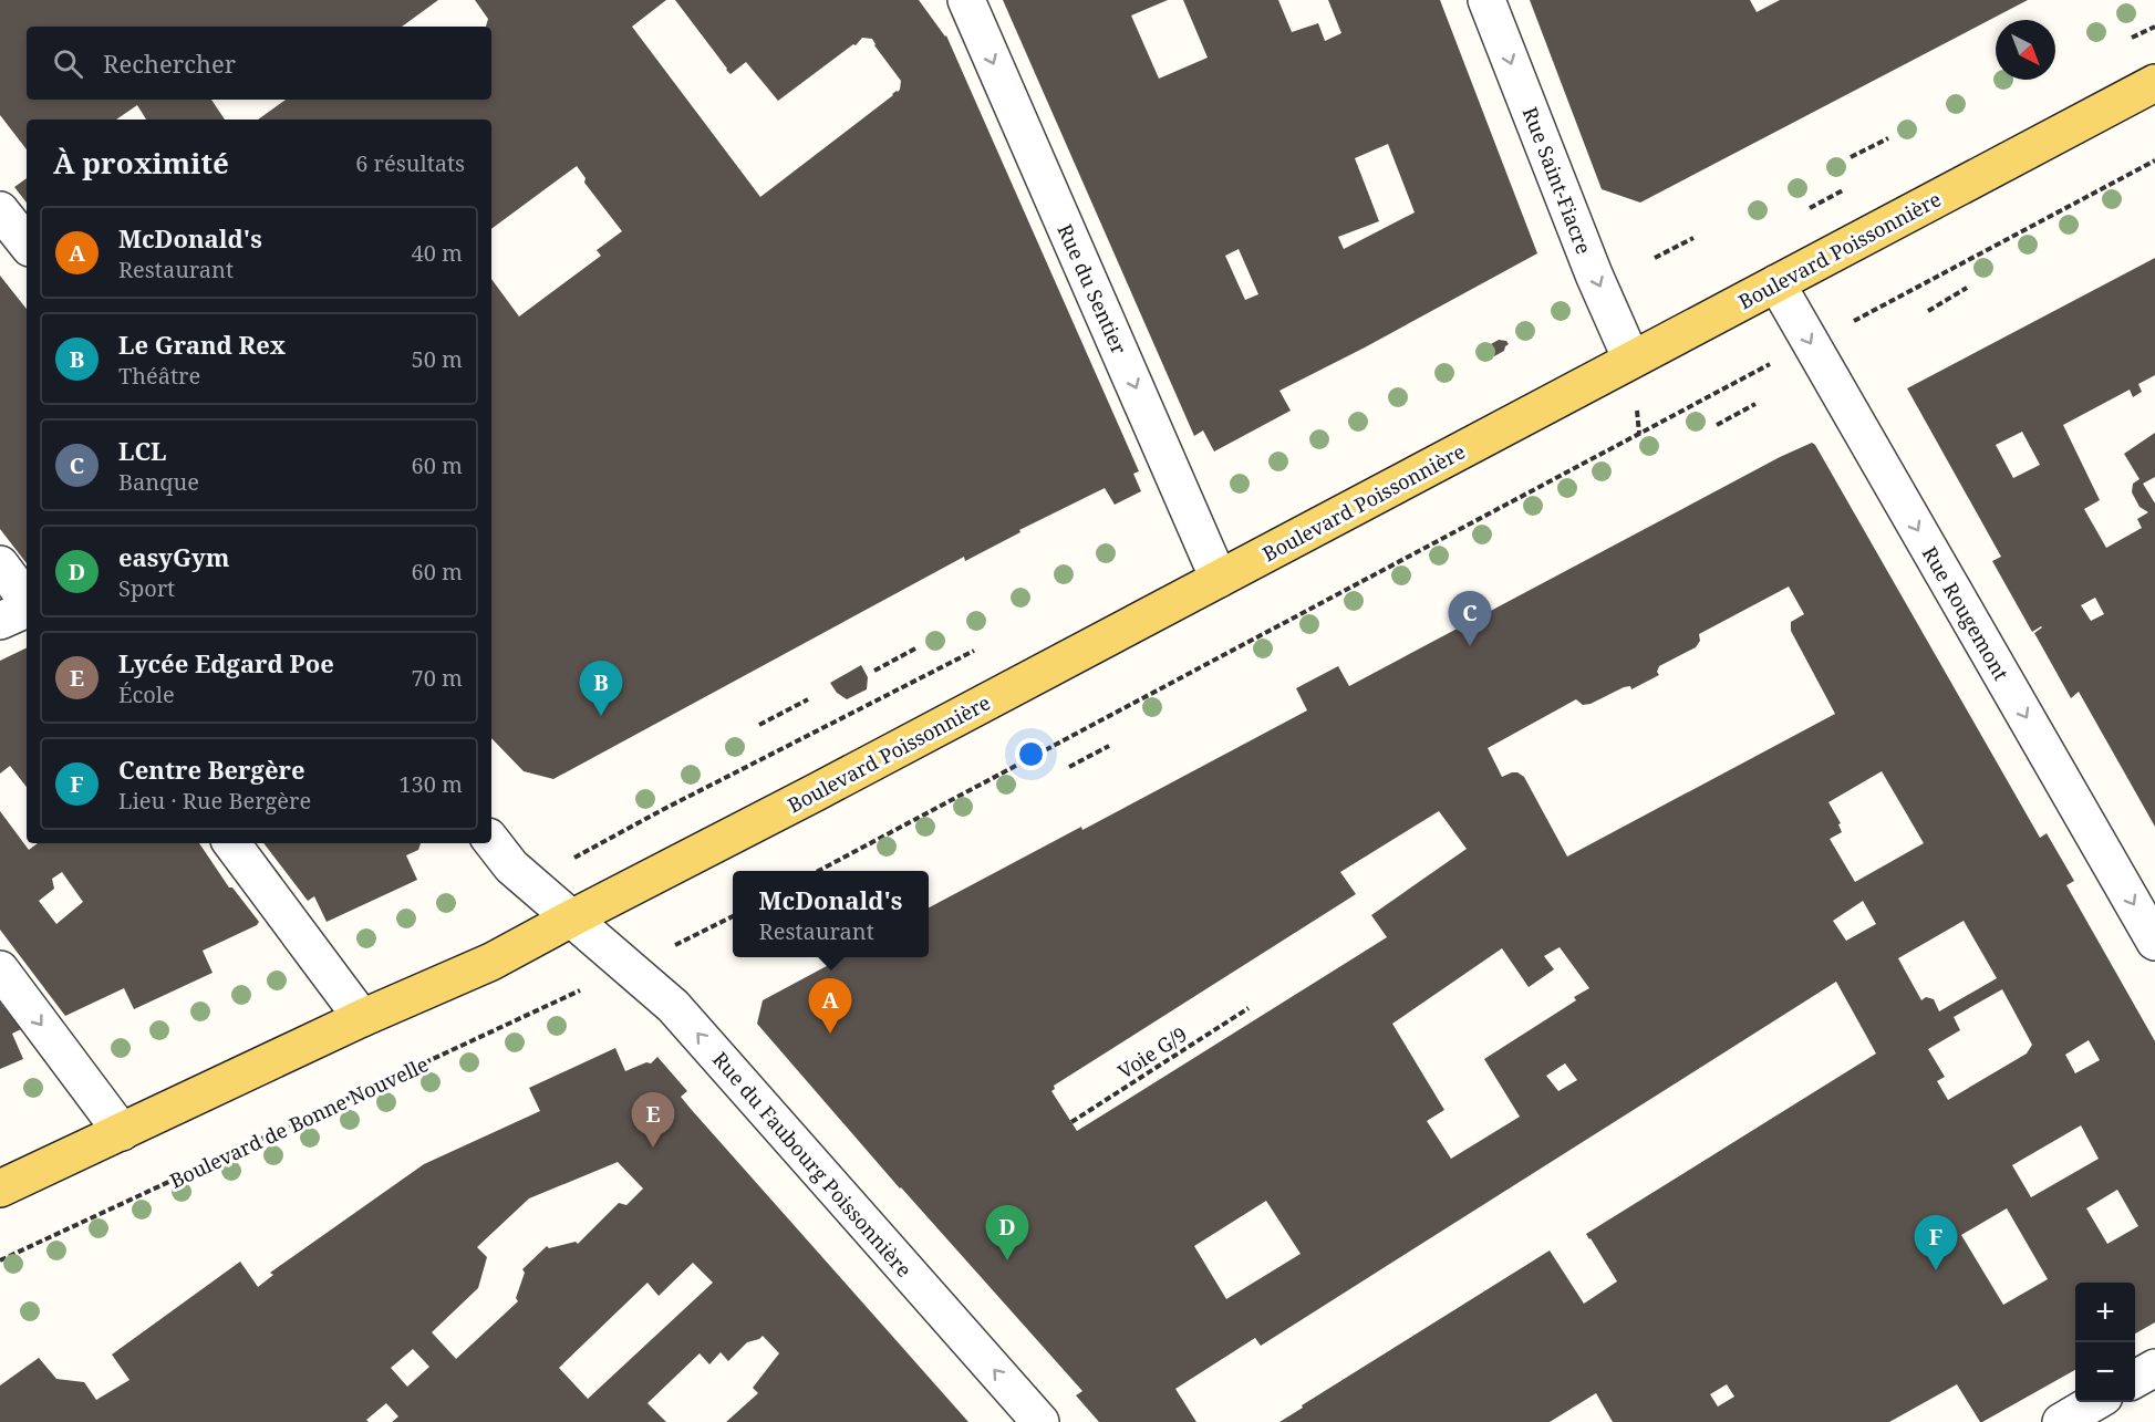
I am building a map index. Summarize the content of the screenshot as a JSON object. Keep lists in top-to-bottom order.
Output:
{
  "streets": {
    "main road": ["Boulevard Poissonnière"],
    "street": [
      "Rue Saint-Fiacre",
      "Rue du Sentier",
      "Rue Rougemont",
      "Rue du Faubourg Poissonnière"
    ],
    "path": ["Voie G/9", "Boulevard de Bonne Nouvelle"]
  },
  "crossings": [
    ["Rue Saint-Fiacre", "Boulevard Poissonnière"],
    ["Boulevard Poissonnière", "Rue du Sentier"],
    ["Boulevard Poissonnière", "Rue Rougemont"],
    ["Boulevard Poissonnière", "Rue du Faubourg Poissonnière"]
  ],
  "one_way": [
    "Rue Saint-Fiacre",
    "Rue du Sentier",
    "Rue Rougemont",
    "Rue du Faubourg Poissonnière"
  ],
  "north": "bottom right",
  "page": {
    "search": "Rechercher",
    "heading": ["À proximité", "6 résultats"],
    "list": [
      {
        "mark": "A",
        "name": "McDonald's",
        "note": "Restaurant",
        "value": "40 m"
      },
      {
        "mark": "B",
        "name": "Le Grand Rex",
        "note": "Théâtre",
        "value": "50 m"
      },
      {
        "mark": "C",
        "name": "LCL",
        "note": "Banque",
        "value": "60 m"
      },
      {
        "mark": "D",
        "name": "easyGym",
        "note": "Sport",
        "value": "60 m"
      },
      {
        "mark": "E",
        "name": "Lycée Edgard Poe",
        "note": "École",
        "value": "70 m"
      },
      {
        "mark": "F",
        "name": "Centre Bergère",
        "note": "Lieu · Rue Bergère",
        "value": "130 m"
      }
    ],
    "pins": [
      "C",
      "B",
      "A",
      "E",
      "D",
      "F"
    ],
    "popup": ["McDonald's", "Restaurant"],
    "map_buttons": ["+", "−"]
  }
}
